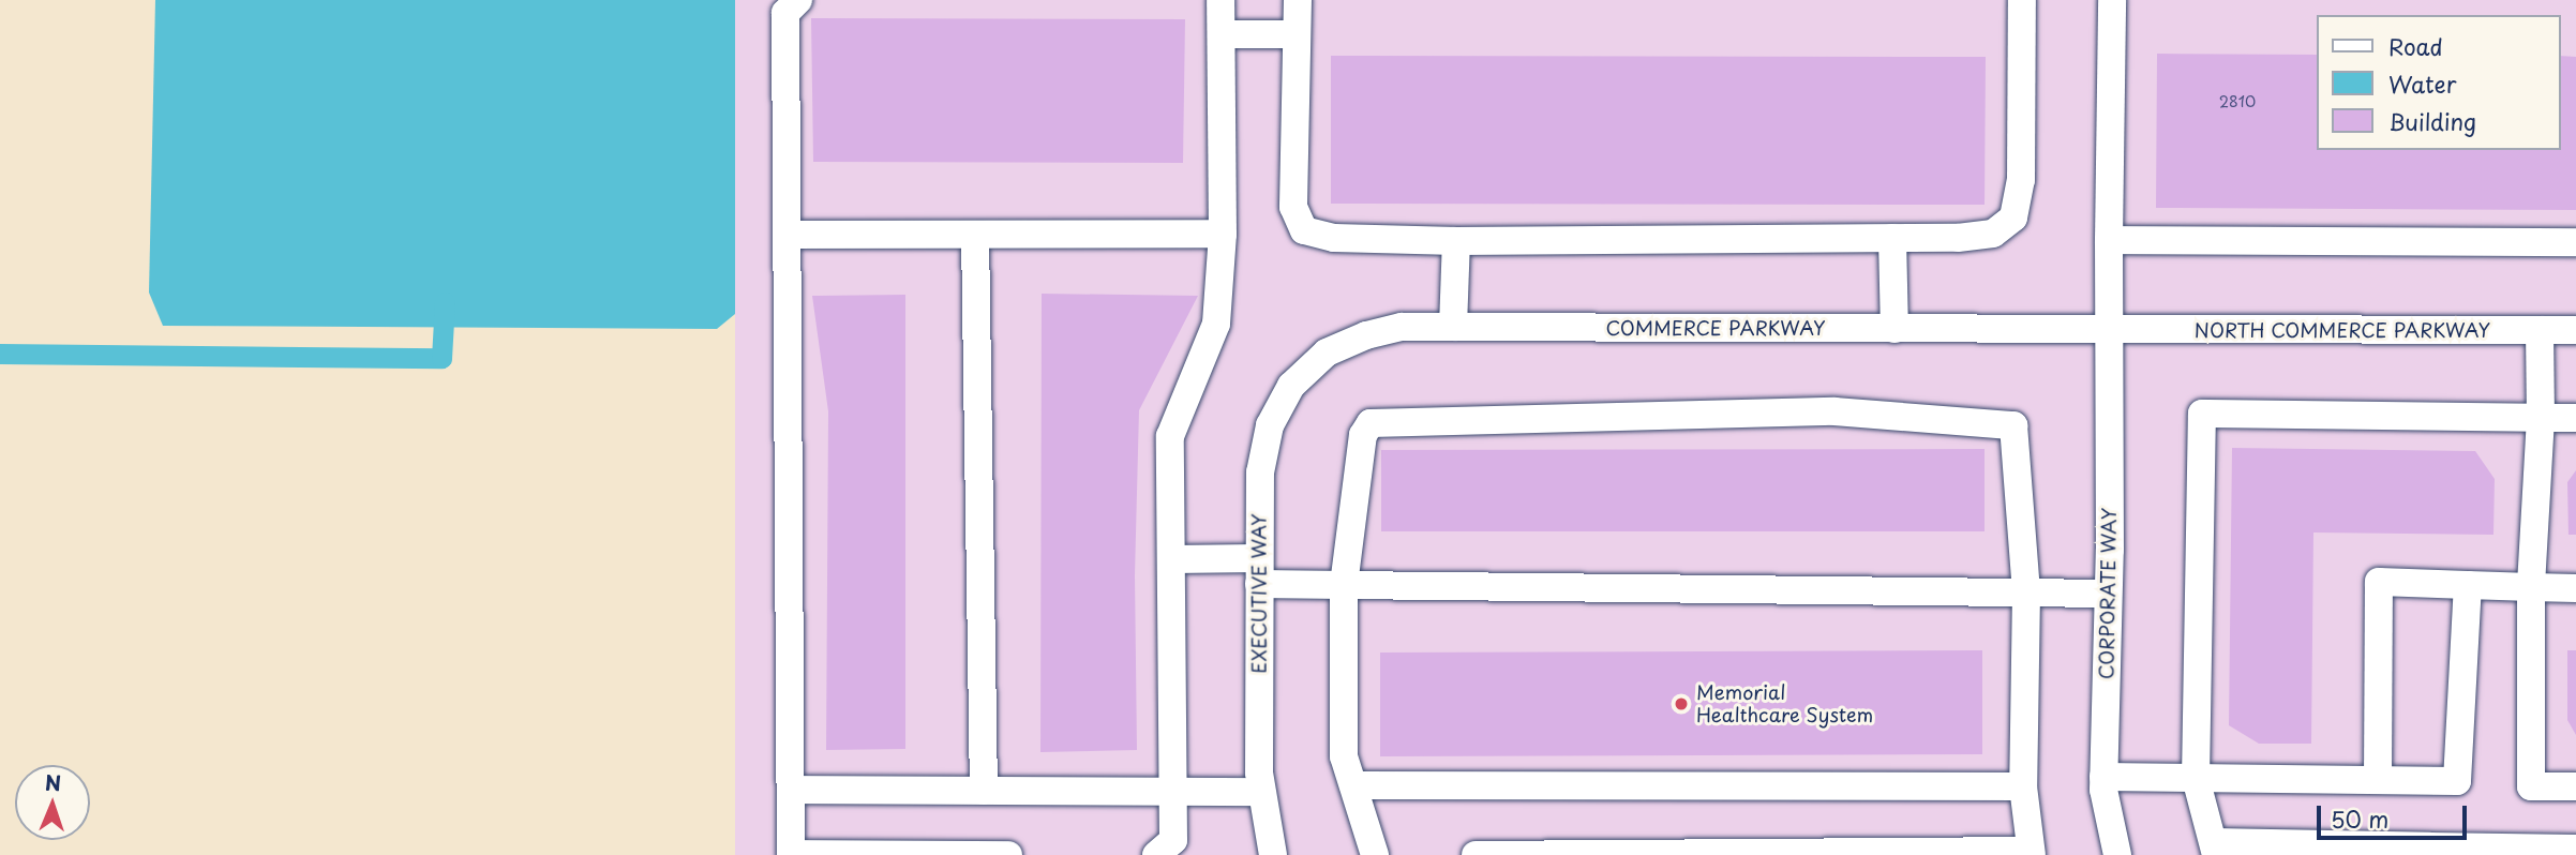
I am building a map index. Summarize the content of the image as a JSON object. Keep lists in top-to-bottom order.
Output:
{
  "streets": {
    "street": [
      "COMMERCE PARKWAY",
      "NORTH COMMERCE PARKWAY",
      "EXECUTIVE WAY",
      "CORPORATE WAY"
    ]
  },
  "crossings": [
    ["COMMERCE PARKWAY", "NORTH COMMERCE PARKWAY"],
    ["COMMERCE PARKWAY", "EXECUTIVE WAY"],
    ["COMMERCE PARKWAY", "CORPORATE WAY"],
    ["NORTH COMMERCE PARKWAY", "CORPORATE WAY"]
  ],
  "places": ["Memorial Healthcare System"],
  "house_numbers": ["2810"],
  "legend": ["Road", "Water", "Building"],
  "scale_bar": "50 m",
  "north": "top"
}
